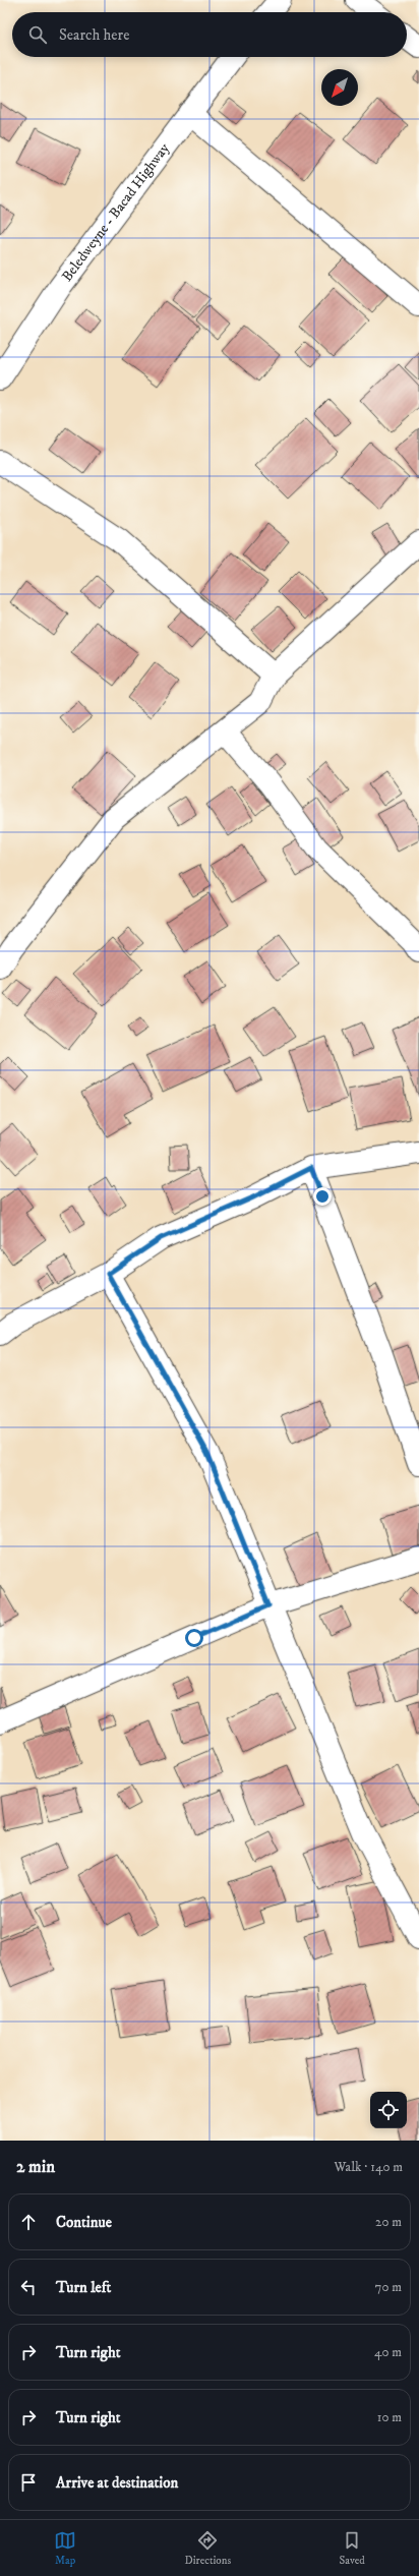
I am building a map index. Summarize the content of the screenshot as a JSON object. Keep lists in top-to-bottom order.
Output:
{
  "streets": {
    "street": ["Beledweyne - Bacad Highway"]
  },
  "north": "bottom left",
  "page": {
    "search": "Search here",
    "heading": ["2 min", "Walk · 140 m"],
    "list": [
      ["Continue", "20 m"],
      ["Turn left", "70 m"],
      ["Turn right", "40 m"],
      ["Turn right", "10 m"],
      "Arrive at destination"
    ],
    "nav": ["Map", "Directions", "Saved"]
  }
}
